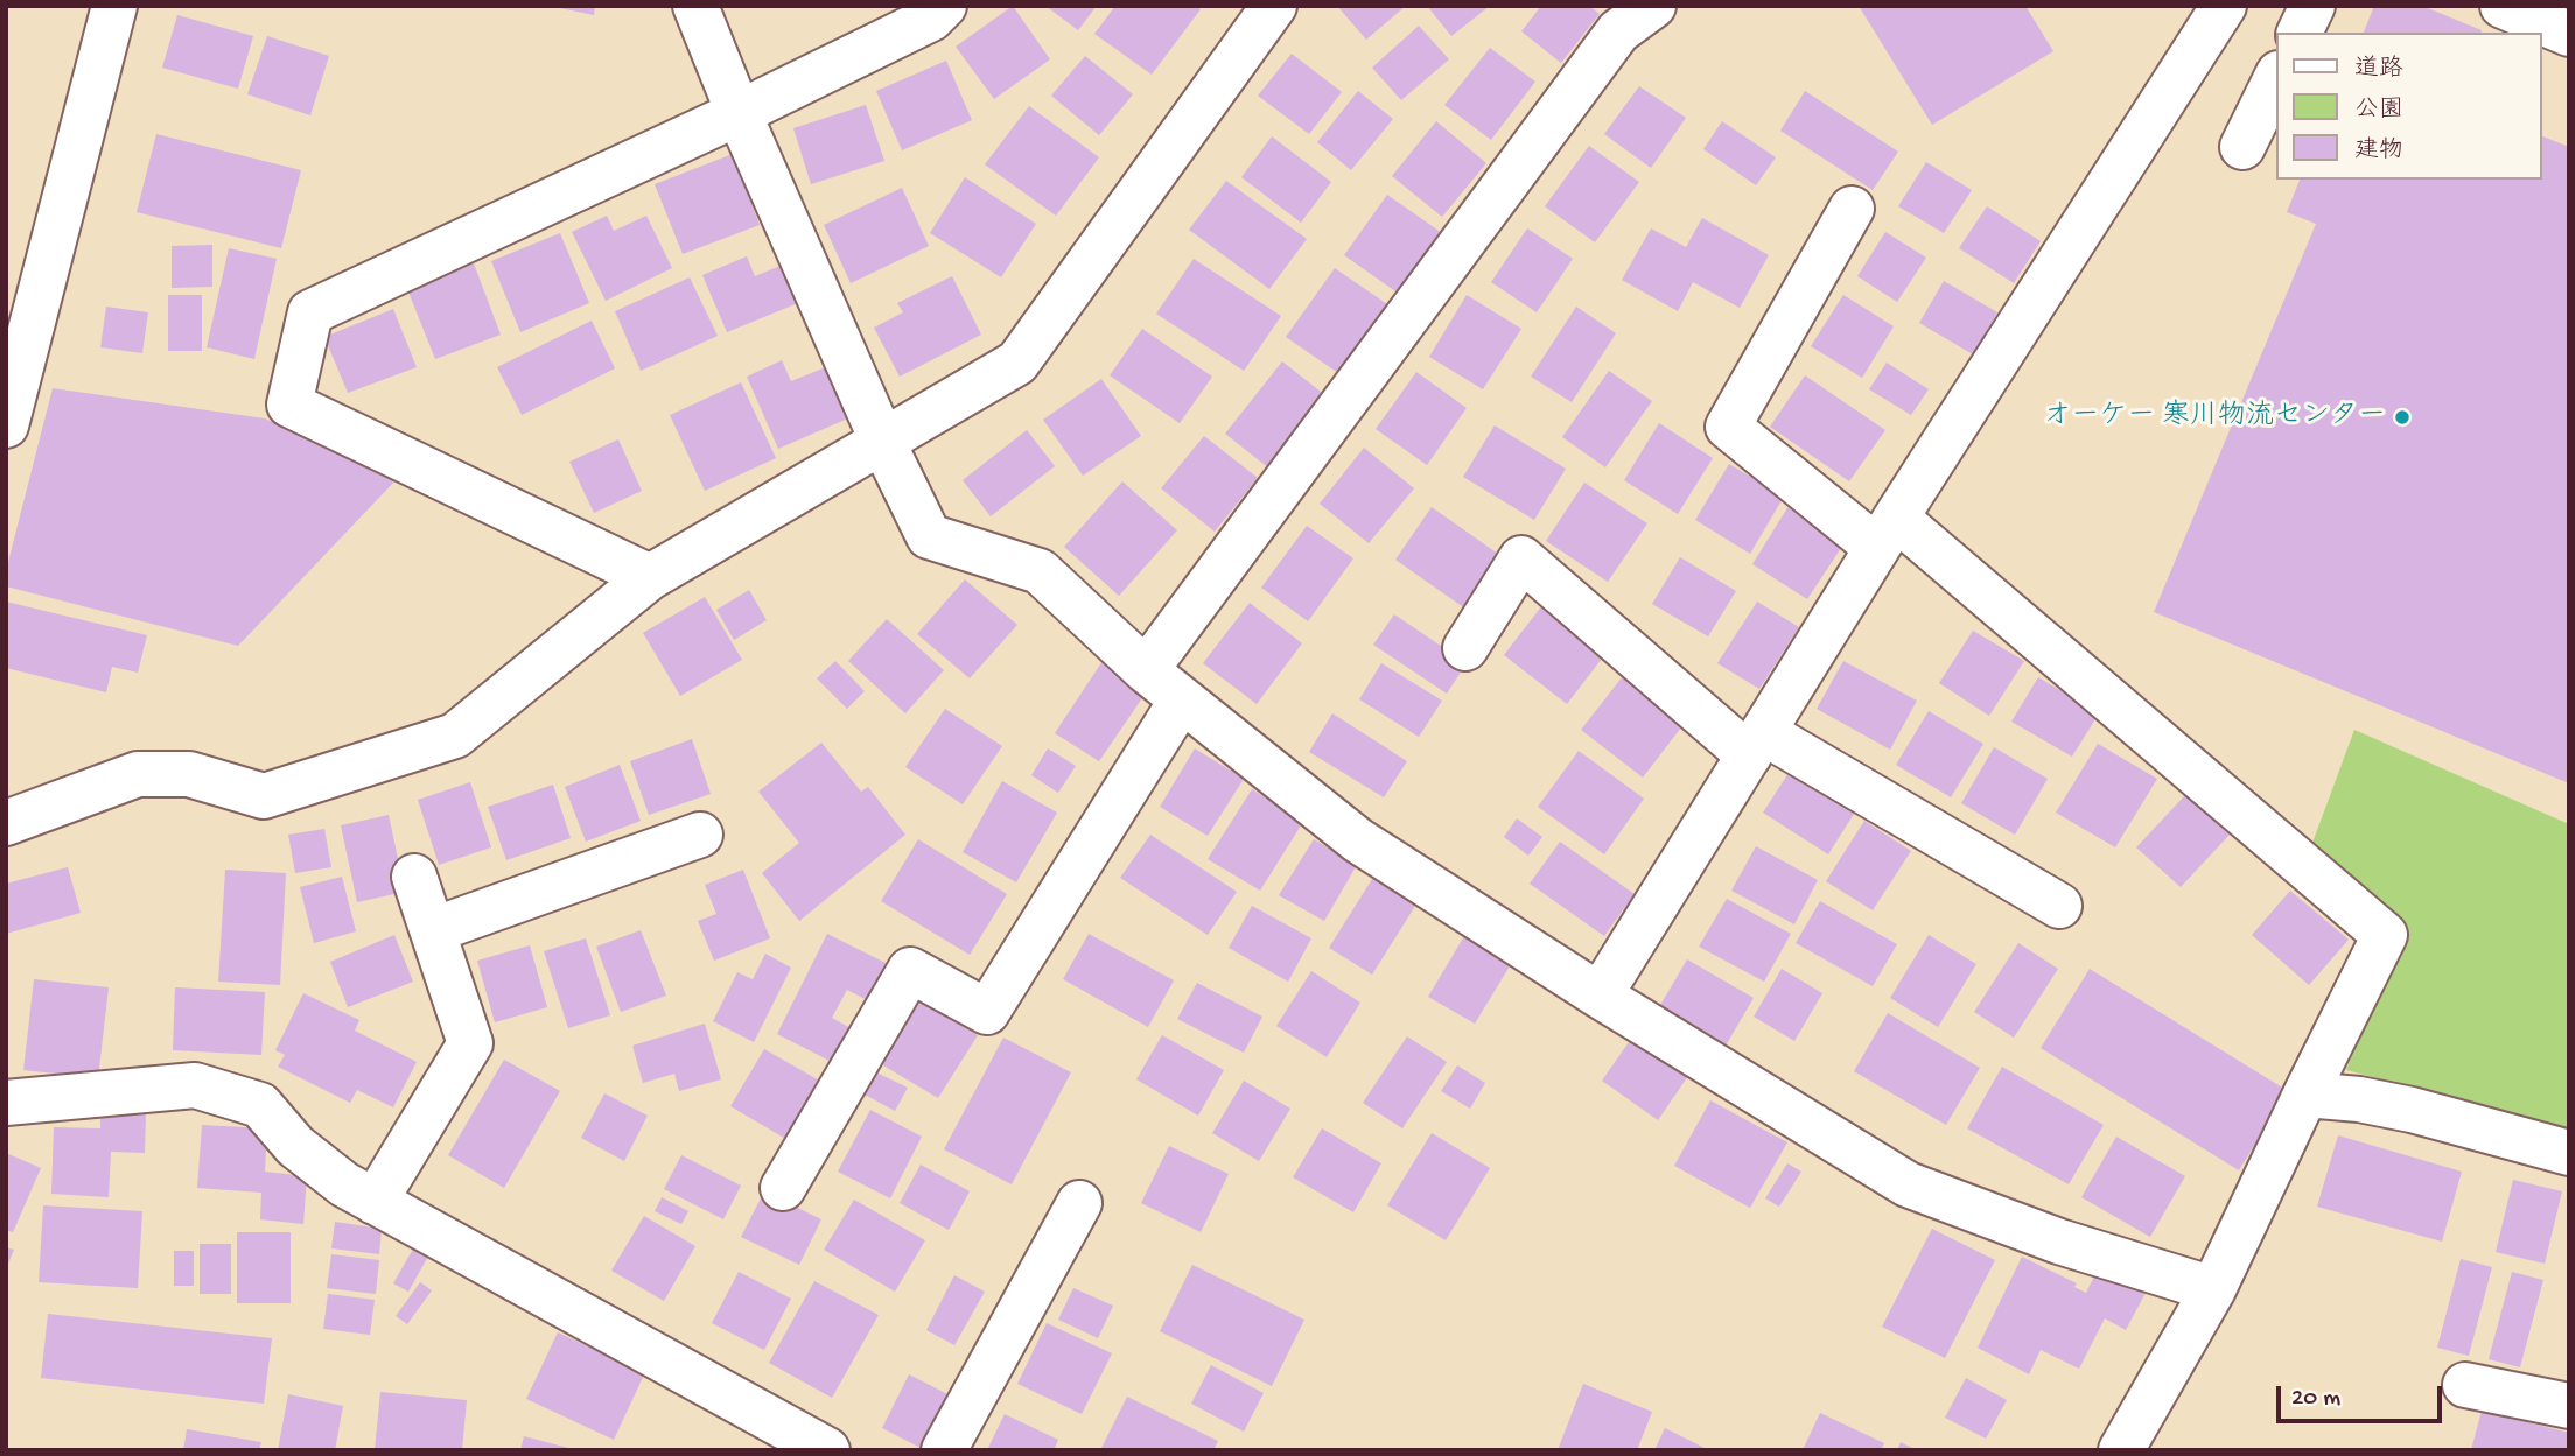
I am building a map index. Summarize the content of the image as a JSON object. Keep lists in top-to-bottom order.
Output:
{
  "places": ["オーケー 寒川物流センター"],
  "legend": ["道路", "公園", "建物"],
  "scale_bar": "20 m"
}
